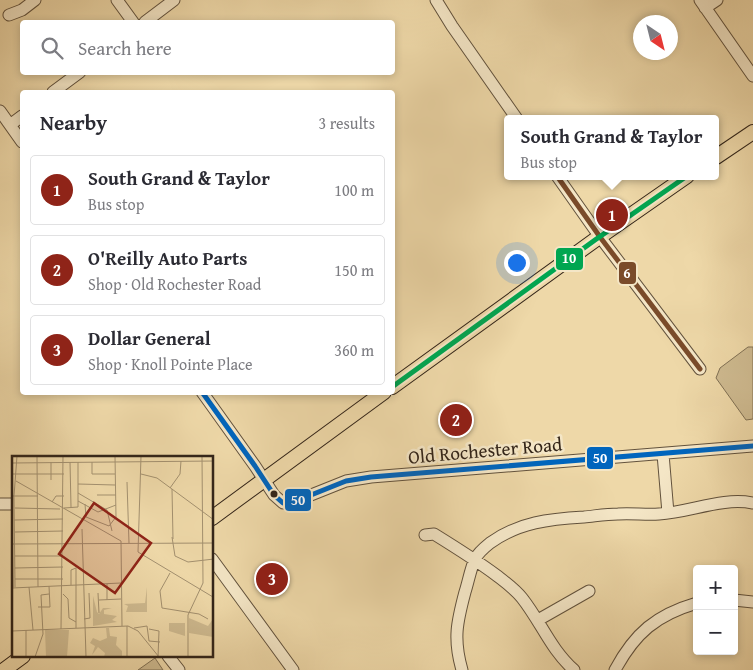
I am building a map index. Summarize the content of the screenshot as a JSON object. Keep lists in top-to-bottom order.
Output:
{
  "streets": {
    "street": ["Old Rochester Road"]
  },
  "lines": ["transit line 6", "transit line 10", "transit line 50"],
  "north": "bottom right",
  "page": {
    "search": "Search here",
    "heading": ["Nearby", "3 results"],
    "popup": ["South Grand & Taylor", "Bus stop"],
    "list": [
      {
        "mark": "1",
        "name": "South Grand & Taylor",
        "note": "Bus stop",
        "value": "100 m"
      },
      {
        "mark": "2",
        "name": "O'Reilly Auto Parts",
        "note": "Shop · Old Rochester Road",
        "value": "150 m"
      },
      {
        "mark": "3",
        "name": "Dollar General",
        "note": "Shop · Knoll Pointe Place",
        "value": "360 m"
      }
    ],
    "pins": ["1", "2", "3"],
    "map_buttons": ["+", "−"]
  }
}
